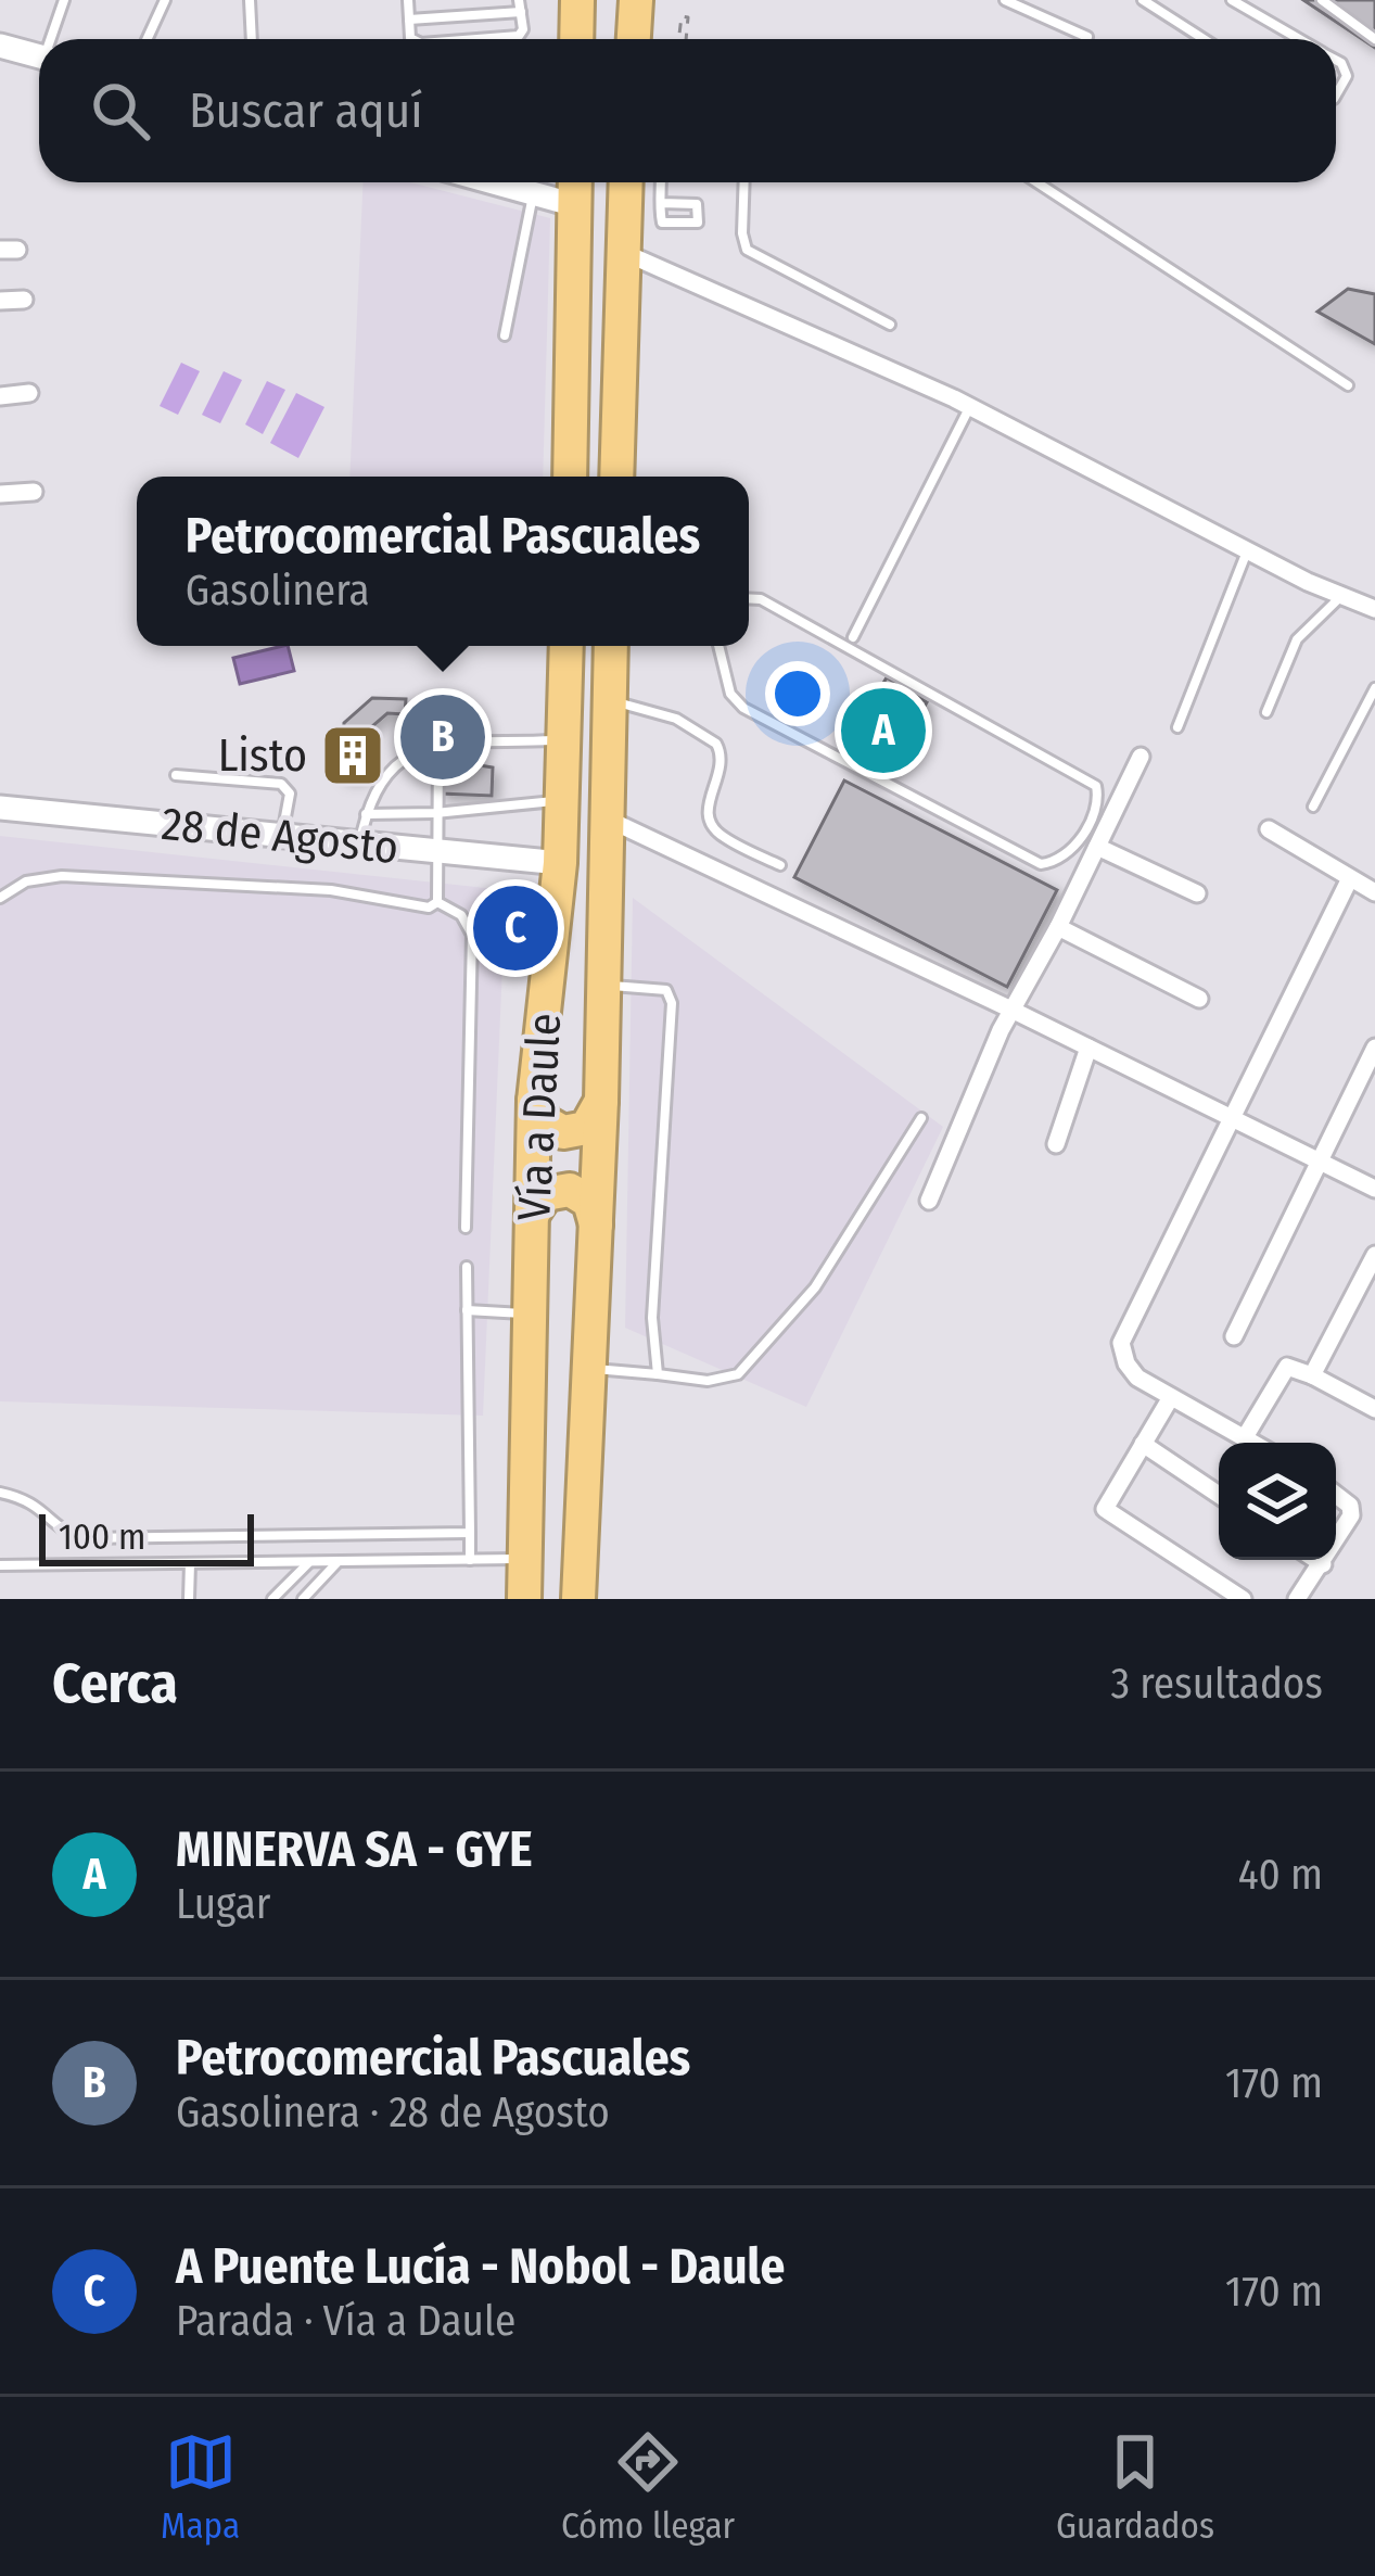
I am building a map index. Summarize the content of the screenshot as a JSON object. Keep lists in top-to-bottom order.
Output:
{
  "streets": {
    "highway": ["Vía a Daule"],
    "street": ["28 de Agosto"]
  },
  "crossings": [
    ["28 de Agosto", "Vía a Daule"]
  ],
  "places": {
    "building": ["Listo"]
  },
  "scale_bar": "100 m",
  "page": {
    "search": "Buscar aquí",
    "popup": ["Petrocomercial Pascuales", "Gasolinera"],
    "pins": ["A", "B", "C"],
    "scale": "100 m",
    "heading": ["Cerca", "3 resultados"],
    "list": [
      {
        "mark": "A",
        "name": "MINERVA SA - GYE",
        "note": "Lugar",
        "value": "40 m"
      },
      {
        "mark": "B",
        "name": "Petrocomercial Pascuales",
        "note": "Gasolinera · 28 de Agosto",
        "value": "170 m"
      },
      {
        "mark": "C",
        "name": "A Puente Lucía - Nobol - Daule",
        "note": "Parada · Vía a Daule",
        "value": "170 m"
      }
    ],
    "nav": ["Mapa", "Cómo llegar", "Guardados"]
  }
}
